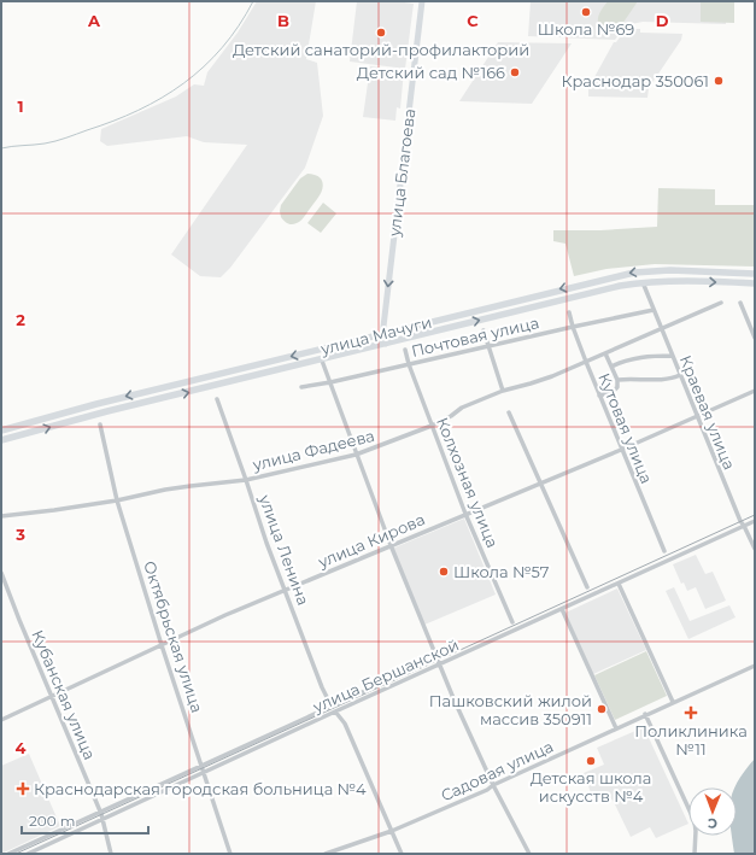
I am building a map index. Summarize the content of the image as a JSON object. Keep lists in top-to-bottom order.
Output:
{
  "streets": {
    "main road": ["улица Мачуги"],
    "street": [
      "улица Благоева",
      "Почтовая улица",
      "Краевая улица",
      "Кутовая улица",
      "улица Фадеева",
      "Колхозная улица",
      "улица Кирова",
      "улица Ленина",
      "Октябрьская улица",
      "улица Бершанской",
      "Кубанская улица",
      "Садовая улица"
    ]
  },
  "crossings": [
    ["улица Благоева", "улица Мачуги"],
    ["улица Мачуги", "Краевая улица"],
    ["Почтовая улица", "Краевая улица"],
    ["Почтовая улица", "Кутовая улица"],
    ["Почтовая улица", "Колхозная улица"],
    ["Краевая улица", "улица Фадеева"],
    ["Краевая улица", "улица Кирова"],
    ["Краевая улица", "улица Бершанской"],
    ["Кутовая улица", "улица Фадеева"],
    ["Кутовая улица", "улица Кирова"],
    ["улица Фадеева", "Колхозная улица"],
    ["улица Фадеева", "улица Ленина"],
    ["улица Фадеева", "Октябрьская улица"],
    ["Колхозная улица", "улица Кирова"],
    ["улица Кирова", "улица Ленина"],
    ["улица Кирова", "Октябрьская улица"],
    ["улица Кирова", "Кубанская улица"],
    ["улица Ленина", "улица Бершанской"],
    ["Октябрьская улица", "улица Бершанской"],
    ["улица Бершанской", "Кубанская улица"]
  ],
  "one_way": ["улица Благоева"],
  "places": {
    "other": [
      "Школа №69",
      "Детский санаторий-профилакторий",
      "Детский сад №166",
      "Краснодар 350061",
      "Школа №57",
      "Пашковский жилой массив 350911",
      "Детская школа искусств №4"
    ],
    "health": ["Поликлиника №11", "Краснодарская городская больница №4"]
  },
  "scale_bar": "200 m",
  "north": "bottom",
  "grid": {
    "columns": [
      "A",
      "B",
      "C",
      "D"
    ],
    "rows": [
      "1",
      "2",
      "3",
      "4"
    ]
  }
}
